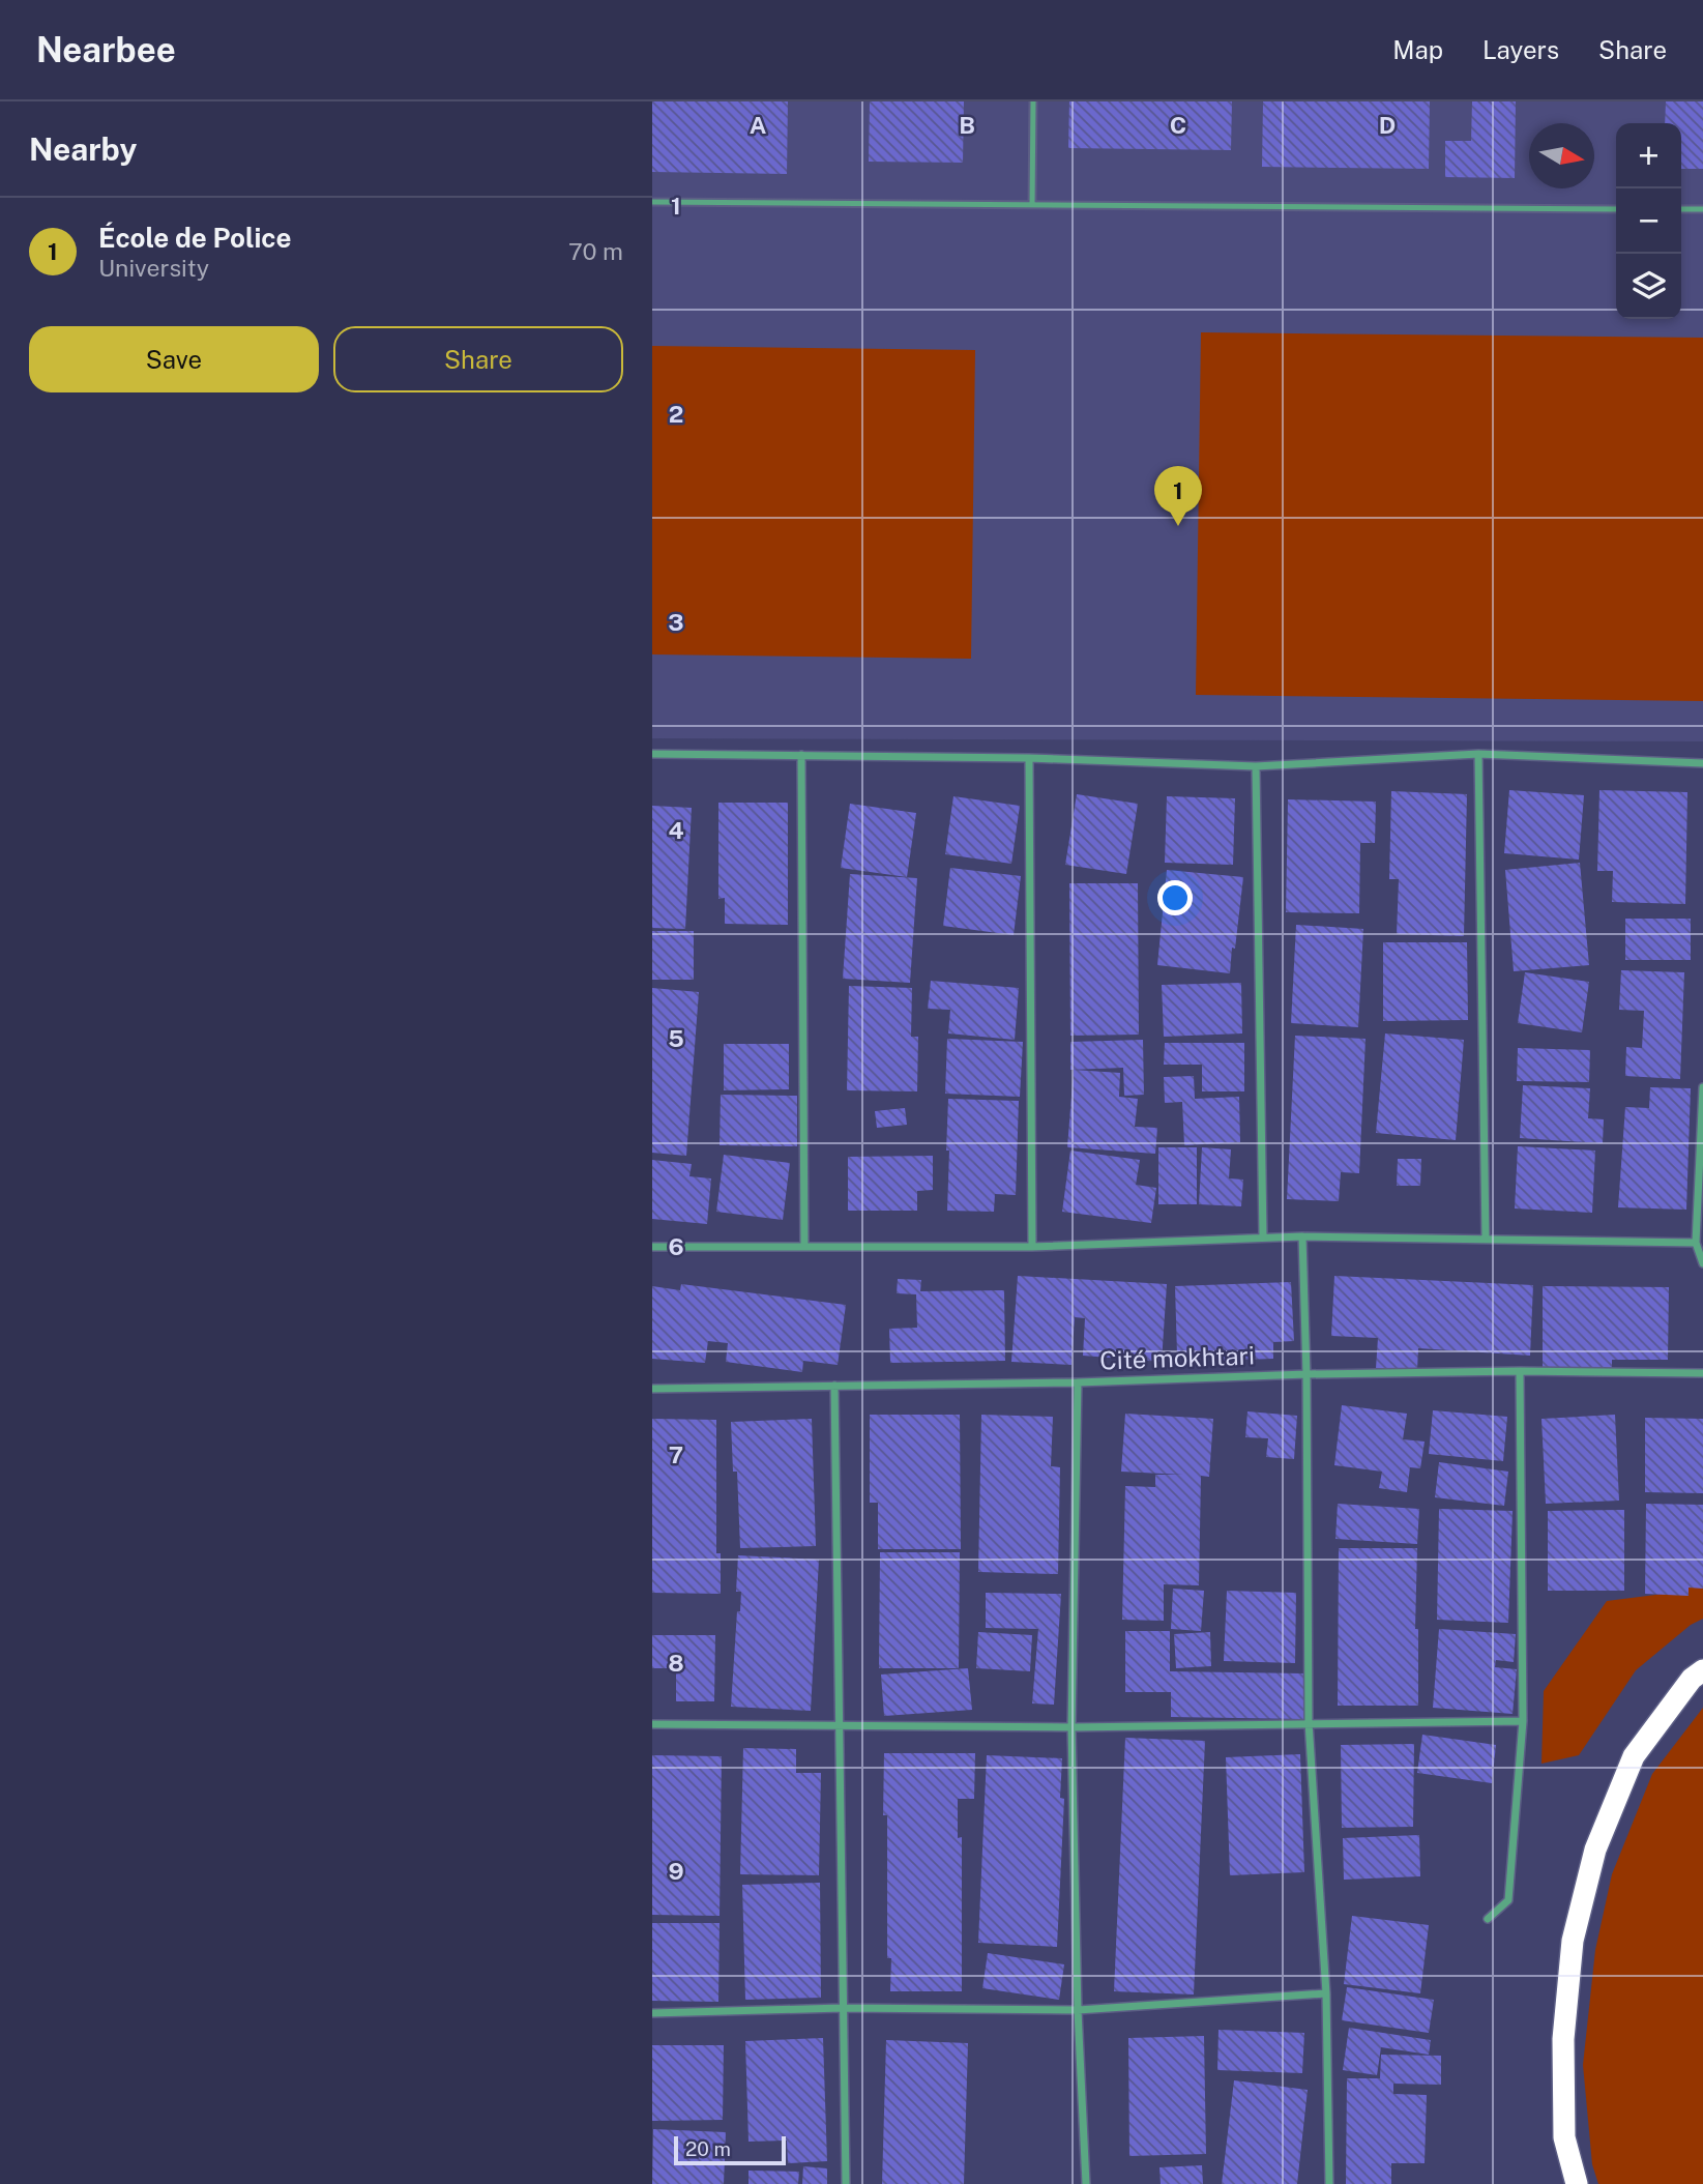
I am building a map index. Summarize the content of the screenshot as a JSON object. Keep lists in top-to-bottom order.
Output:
{
  "streets": {
    "street": ["Cité mokhtari"]
  },
  "scale_bar": "20 m",
  "north": "right",
  "page": {
    "header": "Nearbee",
    "nav": ["Map", "Layers", "Share"],
    "heading": "Nearby",
    "map_buttons": ["+", "−"],
    "list": [
      {
        "mark": "1",
        "name": "École de Police",
        "note": "University",
        "value": "70 m"
      }
    ],
    "buttons": ["Save", "Share"],
    "pins": "1",
    "scale": "20 m"
  },
  "grid": {
    "columns": [
      "A",
      "B",
      "C",
      "D"
    ],
    "rows": [
      "1",
      "2",
      "3",
      "4",
      "5",
      "6",
      "7",
      "8",
      "9"
    ]
  }
}
